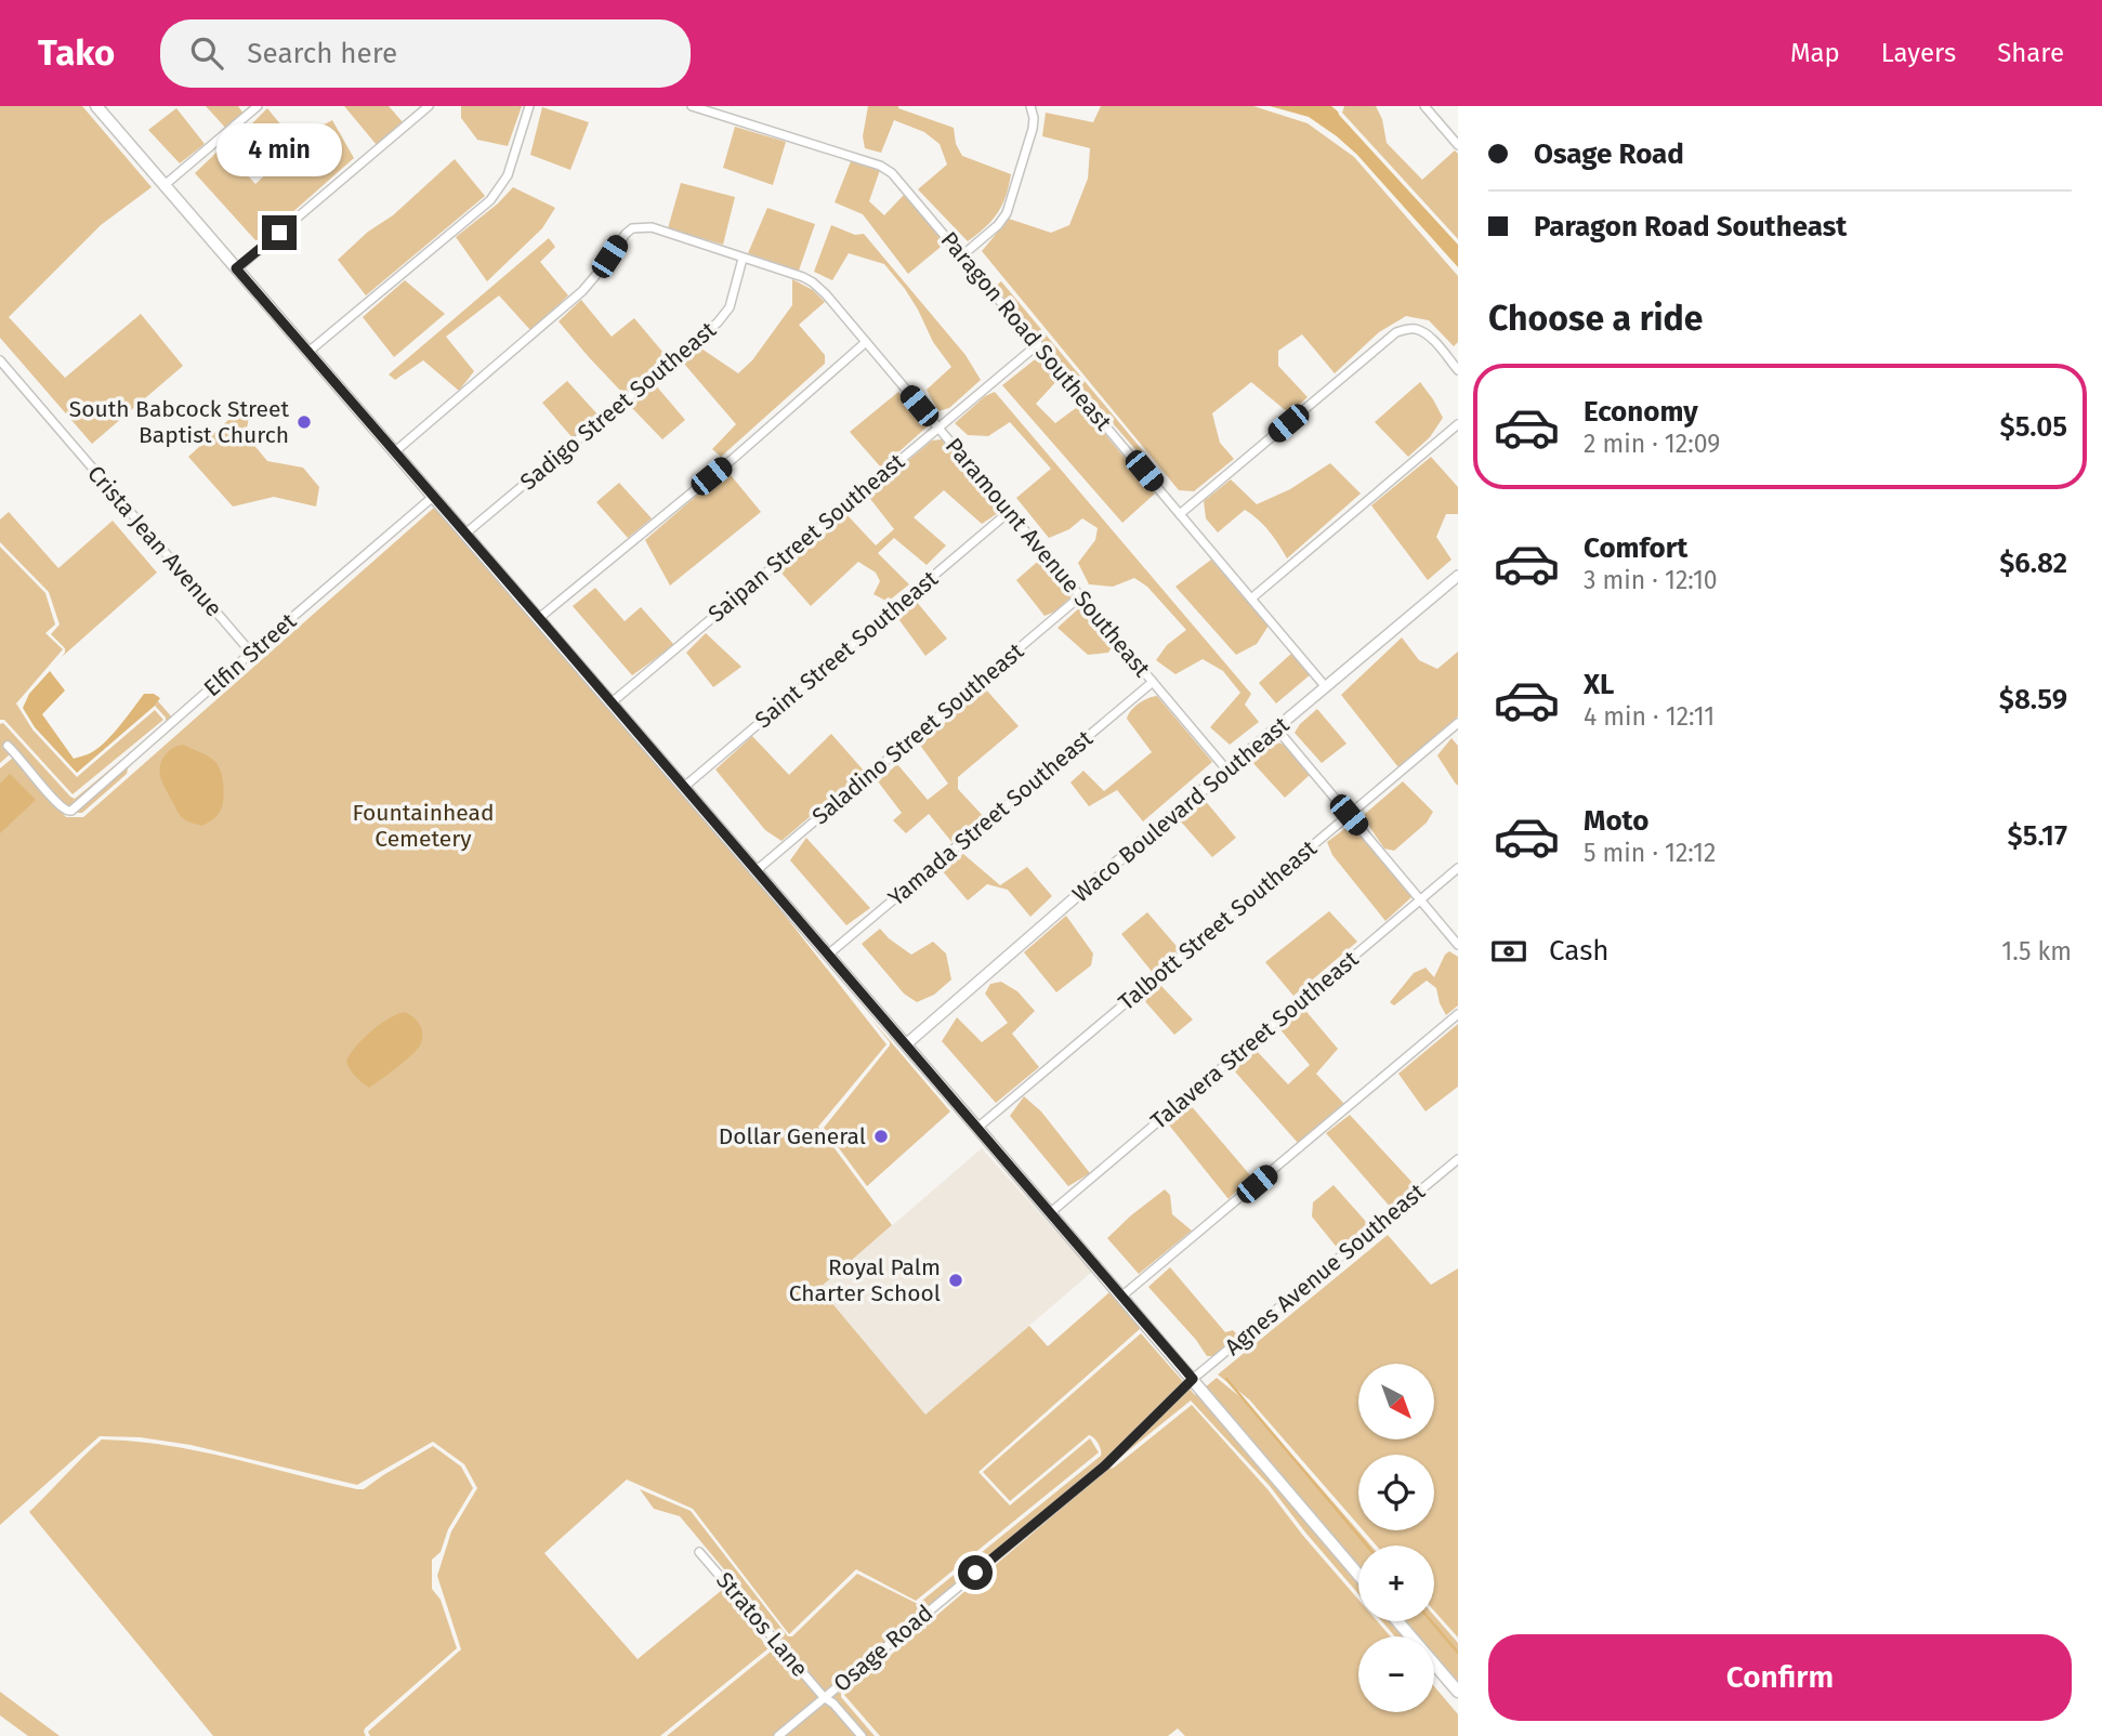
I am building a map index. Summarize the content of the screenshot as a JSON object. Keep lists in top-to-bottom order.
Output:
{
  "streets": {
    "street": [
      "Paragon Road Southeast",
      "Sadigo Street Southeast",
      "Saipan Street Southeast",
      "Crista Jean Avenue",
      "Paramount Avenue Southeast",
      "Saint Street Southeast",
      "Elfin Street",
      "Saladino Street Southeast",
      "Waco Boulevard Southeast",
      "Yamada Street Southeast",
      "Talbott Street Southeast",
      "Talavera Street Southeast",
      "Agnes Avenue Southeast",
      "Stratos Lane",
      "Osage Road"
    ]
  },
  "crossings": [
    ["Paragon Road Southeast", "Saipan Street Southeast"],
    ["Paragon Road Southeast", "Waco Boulevard Southeast"],
    ["Sadigo Street Southeast", "Paramount Avenue Southeast"],
    ["Saipan Street Southeast", "Paramount Avenue Southeast"],
    ["Crista Jean Avenue", "Elfin Street"],
    ["Paramount Avenue Southeast", "Saint Street Southeast"],
    ["Paramount Avenue Southeast", "Saladino Street Southeast"],
    ["Paramount Avenue Southeast", "Waco Boulevard Southeast"],
    ["Paramount Avenue Southeast", "Yamada Street Southeast"],
    ["Agnes Avenue Southeast", "Osage Road"],
    ["Stratos Lane", "Osage Road"]
  ],
  "parks": ["Fountainhead Cemetery"],
  "places": ["South Babcock Street Baptist Church", "Dollar General", "Royal Palm Charter School"],
  "north": "bottom right",
  "page": {
    "header": "Tako",
    "search": "Search here",
    "nav": ["Map", "Layers", "Share"],
    "banner": ["Osage Road", "Paragon Road Southeast"],
    "bubble": "4 min",
    "heading": "Choose a ride",
    "list": [
      {
        "name": "Economy",
        "note": "2 min · 12:09",
        "value": "$5.05"
      },
      {
        "name": "Comfort",
        "note": "3 min · 12:10",
        "value": "$6.82"
      },
      {
        "name": "XL",
        "note": "4 min · 12:11",
        "value": "$8.59"
      },
      {
        "name": "Moto",
        "note": "5 min · 12:12",
        "value": "$5.17"
      }
    ],
    "pay": ["Cash", "1.5 km"],
    "map_buttons": ["+", "−"],
    "buttons": "Confirm"
  }
}
